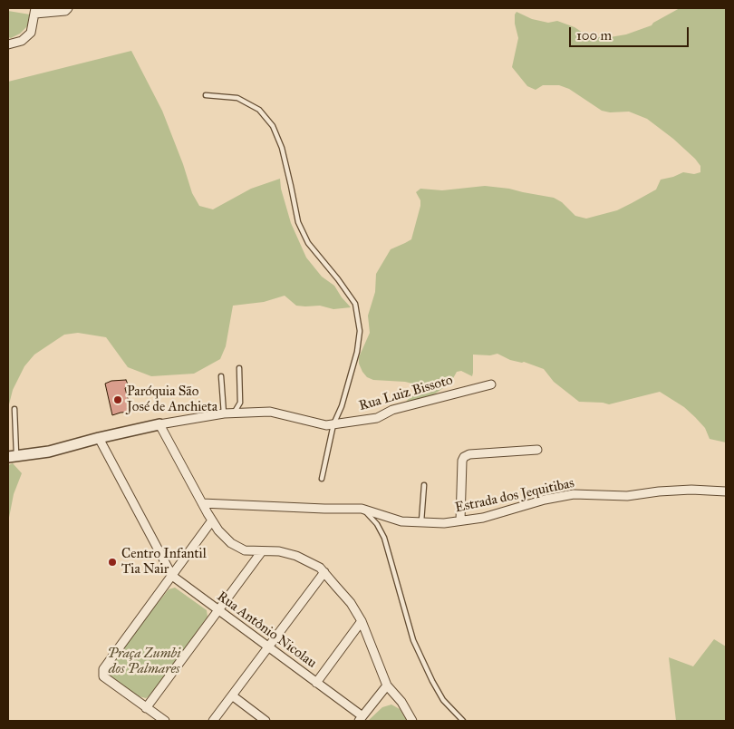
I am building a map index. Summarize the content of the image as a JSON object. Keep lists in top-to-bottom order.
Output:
{
  "streets": {
    "street": ["Rua Luiz Bissoto", "Estrada dos Jequitibas", "Rua Antônio Nicolau"]
  },
  "crossings": [
    ["Rua Luiz Bissoto", "Rua Antônio Nicolau"]
  ],
  "parks": ["Praça Zumbi dos Palmares"],
  "places": ["Paróquia São José de Anchieta", "Centro Infantil Tia Nair"],
  "scale_bar": "100 m"
}
